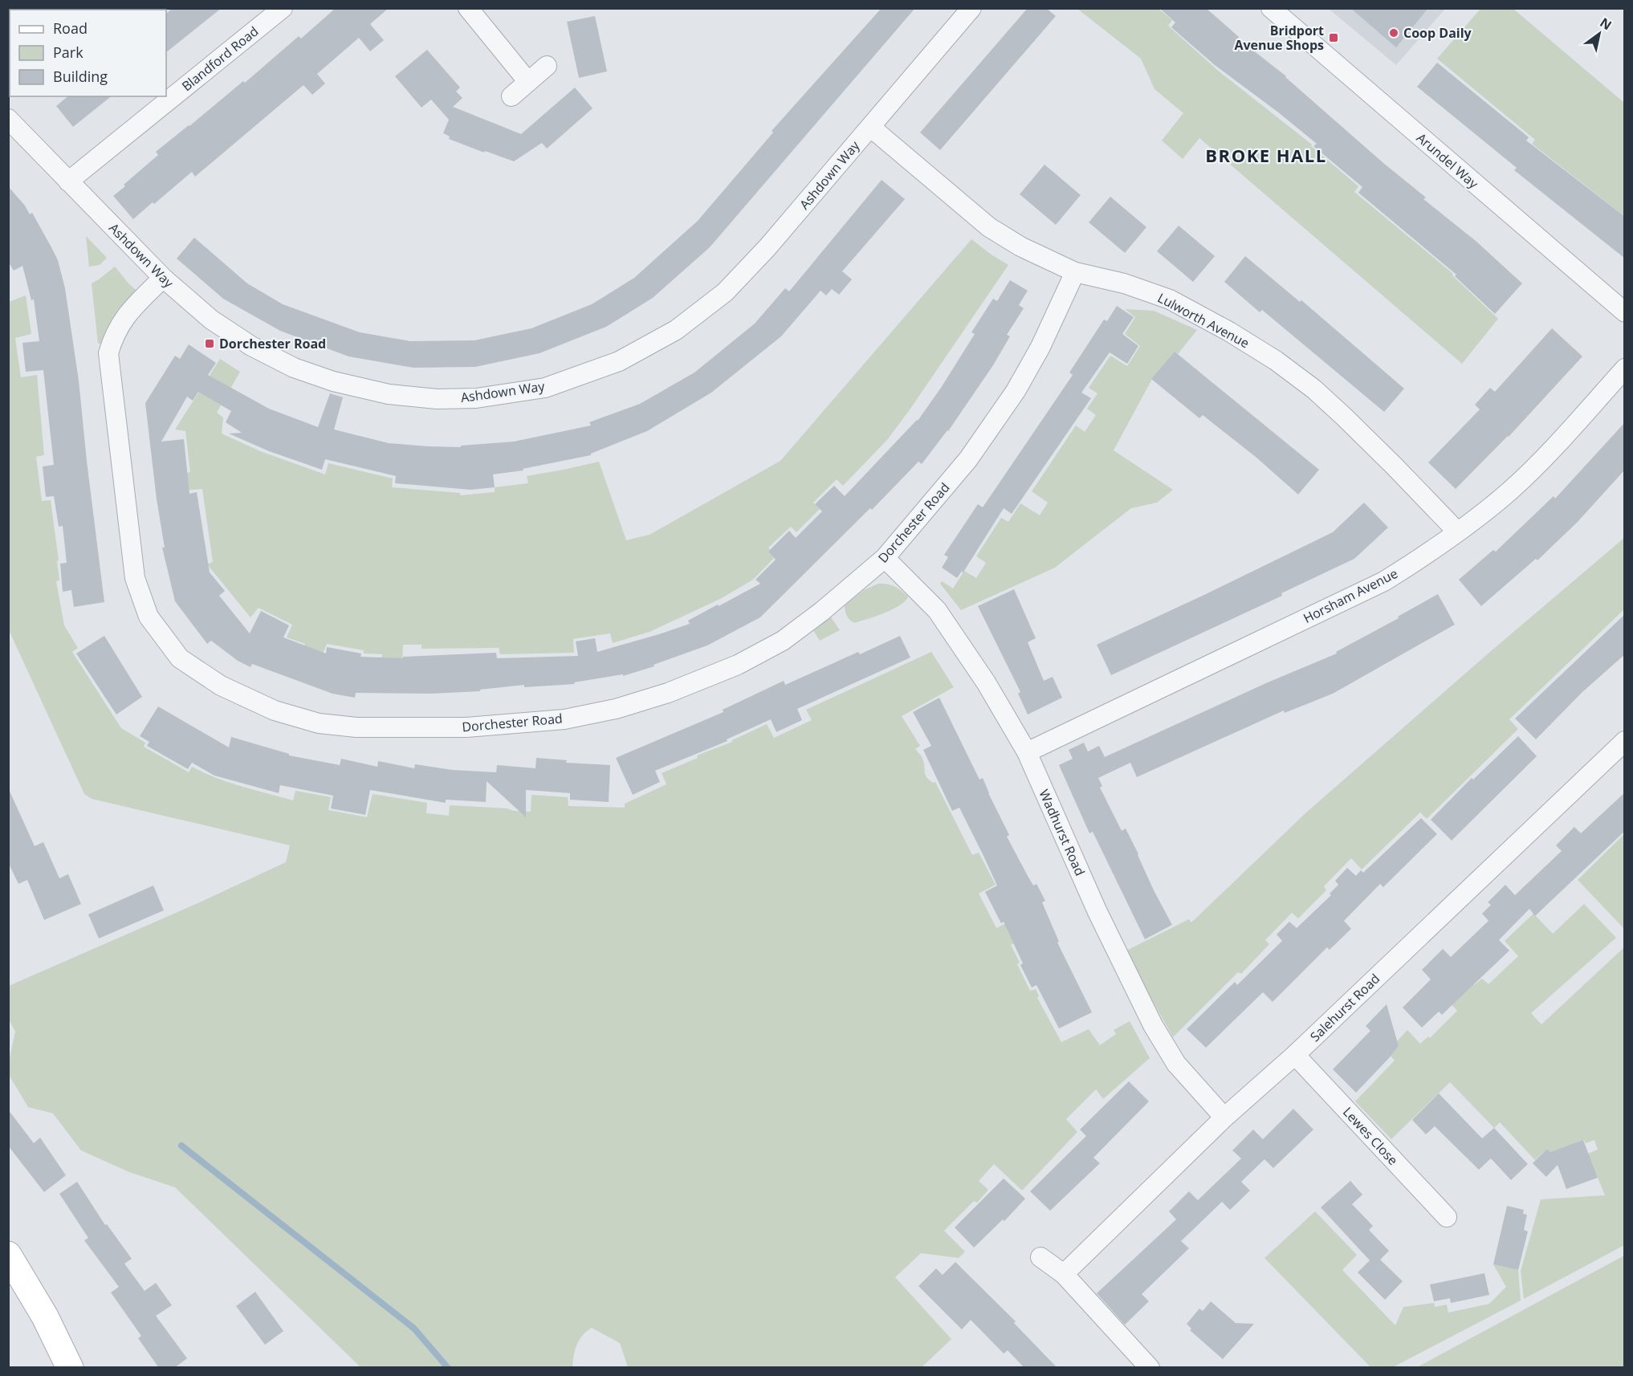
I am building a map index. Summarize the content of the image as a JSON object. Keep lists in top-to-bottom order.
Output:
{
  "streets": {
    "street": [
      "Blandford Road",
      "Arundel Way",
      "Ashdown Way",
      "Lulworth Avenue",
      "Dorchester Road",
      "Horsham Avenue",
      "Wadhurst Road",
      "Salehurst Road",
      "Lewes Close"
    ]
  },
  "crossings": [
    ["Blandford Road", "Ashdown Way"],
    ["Ashdown Way", "Lulworth Avenue"],
    ["Ashdown Way", "Dorchester Road"],
    ["Lulworth Avenue", "Dorchester Road"],
    ["Lulworth Avenue", "Horsham Avenue"],
    ["Dorchester Road", "Wadhurst Road"],
    ["Horsham Avenue", "Wadhurst Road"],
    ["Wadhurst Road", "Salehurst Road"],
    ["Salehurst Road", "Lewes Close"]
  ],
  "districts": ["BROKE HALL"],
  "places": {
    "other": ["Coop Daily"],
    "transit": ["Bridport Avenue Shops", "Dorchester Road"]
  },
  "legend": ["Road", "Park", "Building"],
  "north": "top right"
}
